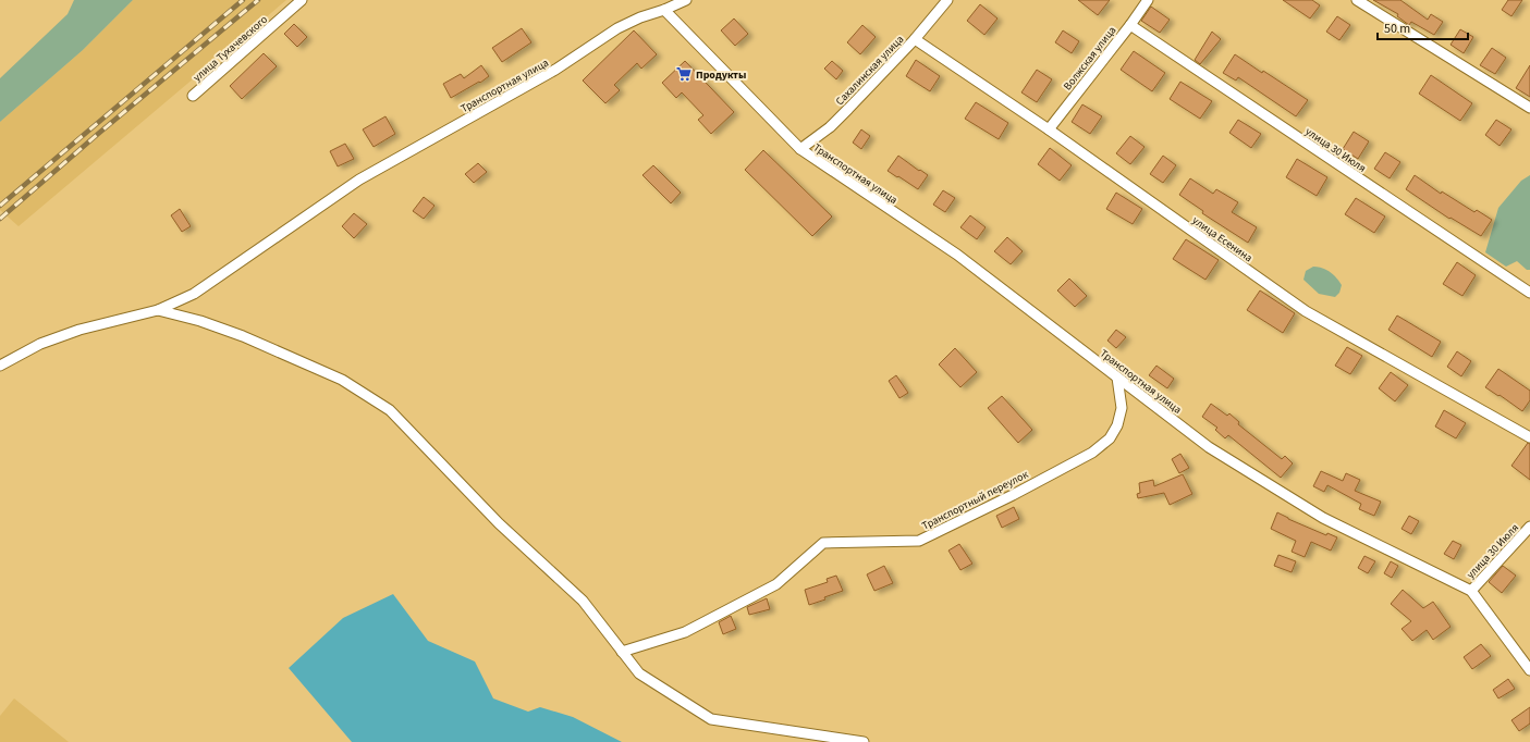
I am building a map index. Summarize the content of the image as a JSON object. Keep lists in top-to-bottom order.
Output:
{
  "streets": {
    "street": [
      "улица Тухачевского",
      "Волжская улица",
      "Сахалинская улица",
      "Транспортная улица",
      "улица 30 Июля",
      "улица Есенина",
      "Транспортный переулок"
    ]
  },
  "crossings": [
    ["Волжская улица", "улица 30 Июля"],
    ["Волжская улица", "улица Есенина"],
    ["Сахалинская улица", "Транспортная улица"],
    ["Сахалинская улица", "улица Есенина"],
    ["Транспортная улица", "улица 30 Июля"],
    ["Транспортная улица", "Транспортный переулок"]
  ],
  "places": {
    "supermarket": ["Продукты"]
  },
  "scale_bar": "50 m"
}
